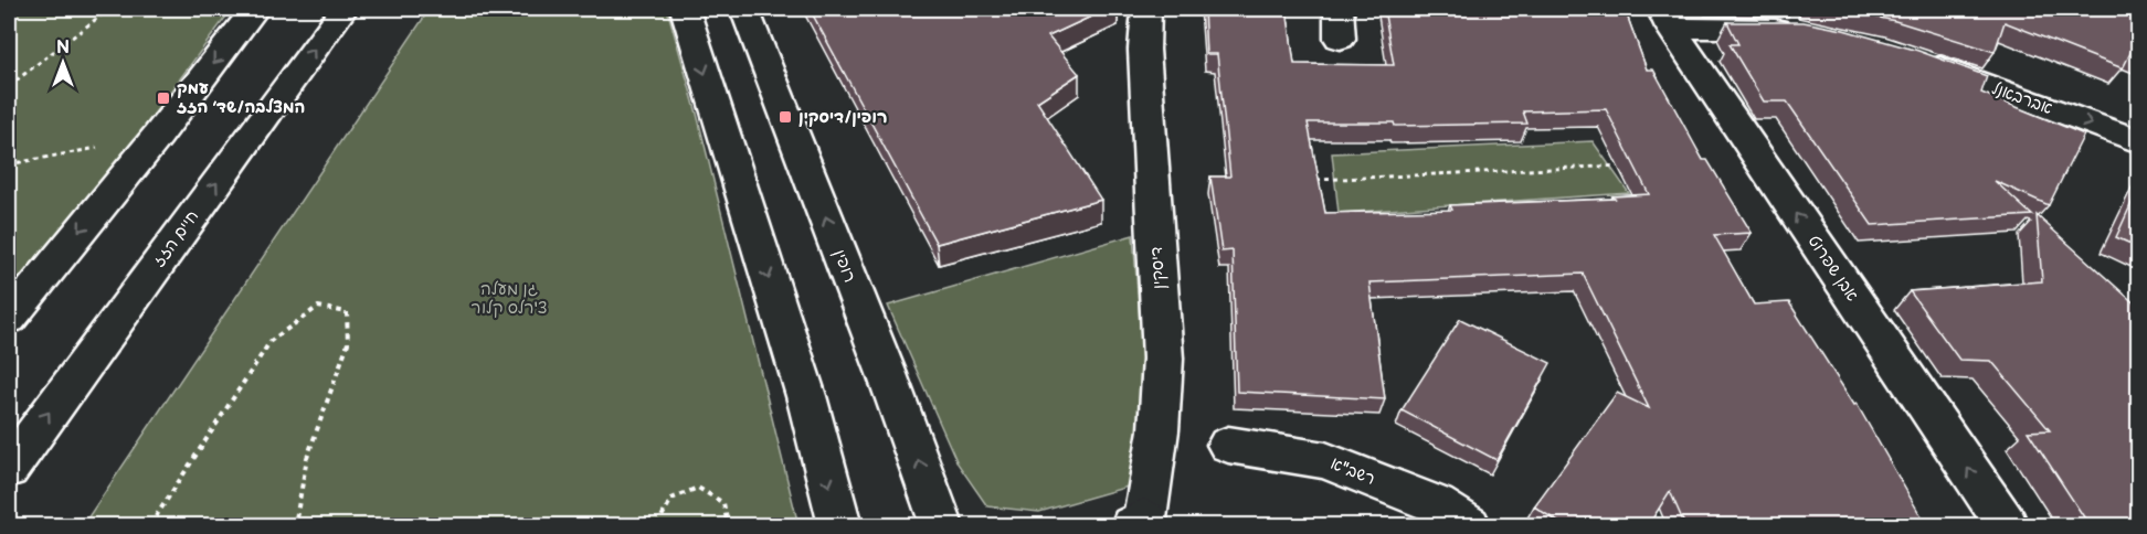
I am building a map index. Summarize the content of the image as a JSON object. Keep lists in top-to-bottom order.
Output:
{
  "streets": {
    "street": [
      "אברבאנל",
      "חיים הזז",
      "רופין",
      "דיסקין",
      "אבן שפרוט",
      "רשב\"א"
    ]
  },
  "one_way": ["אברבאנל", "אבן שפרוט"],
  "parks": ["גן מעלה צ'רלס קלור"],
  "places": {
    "transit": ["עמק המצלבה/שד׳ הזז", "רופין/דיסקין"]
  },
  "north": "top"
}
